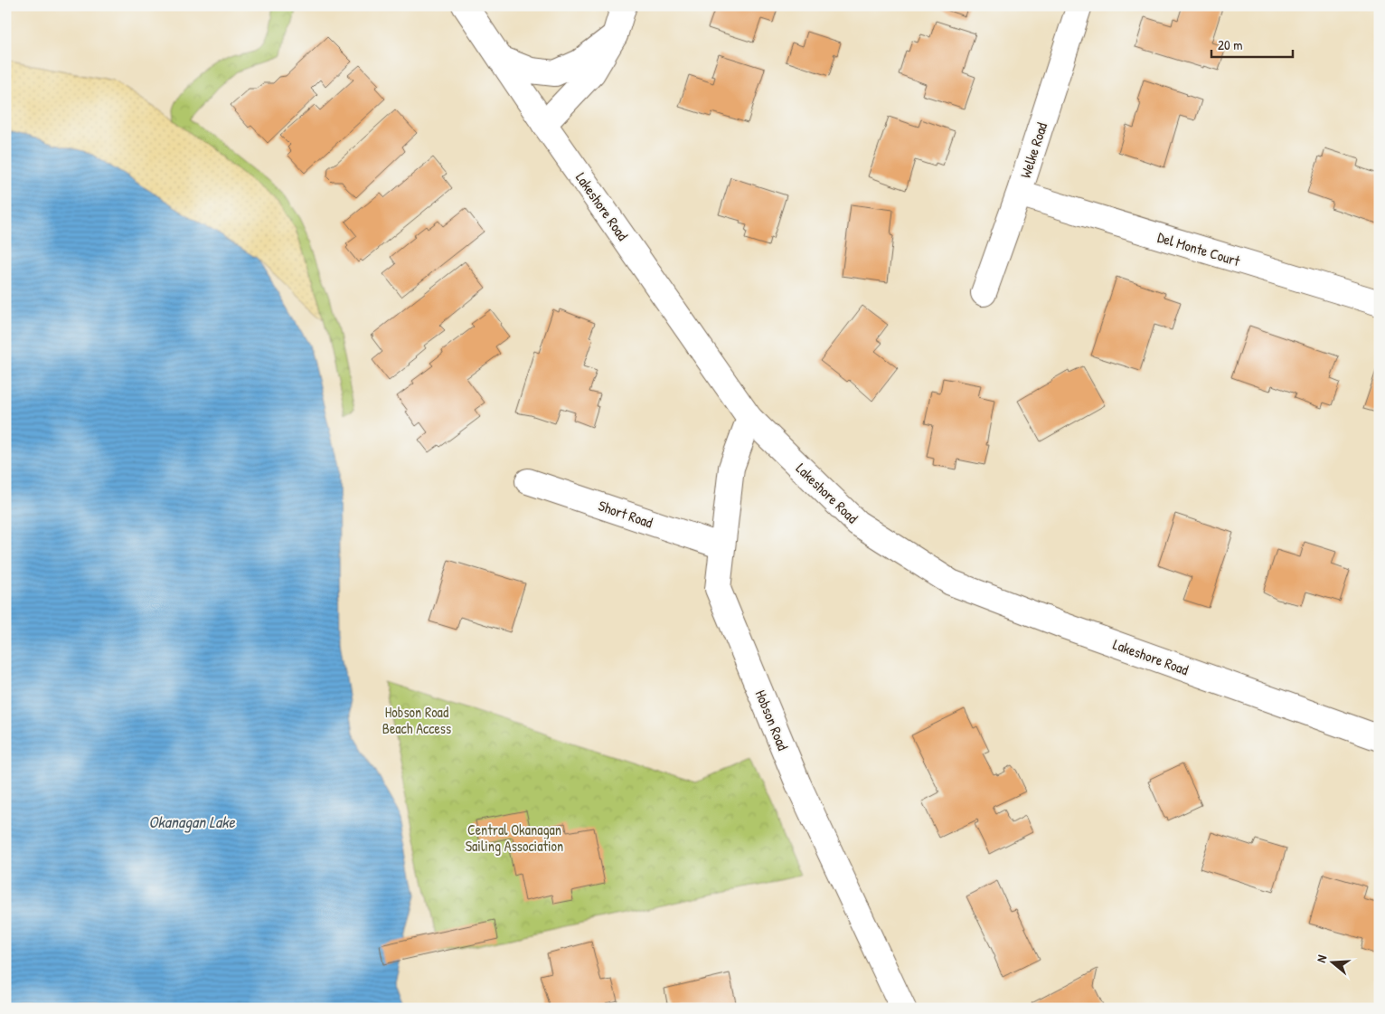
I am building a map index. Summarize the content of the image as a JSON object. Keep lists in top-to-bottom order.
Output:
{
  "streets": {
    "street": [
      "Welke Road",
      "Lakeshore Road",
      "Del Monte Court",
      "Short Road",
      "Hobson Road"
    ]
  },
  "crossings": [
    ["Welke Road", "Del Monte Court"],
    ["Lakeshore Road", "Hobson Road"],
    ["Short Road", "Hobson Road"]
  ],
  "water": ["Okanagan Lake"],
  "parks": ["Hobson Road Beach Access", "Central Okanagan Sailing Association"],
  "scale_bar": "20 m",
  "north": "left"
}
